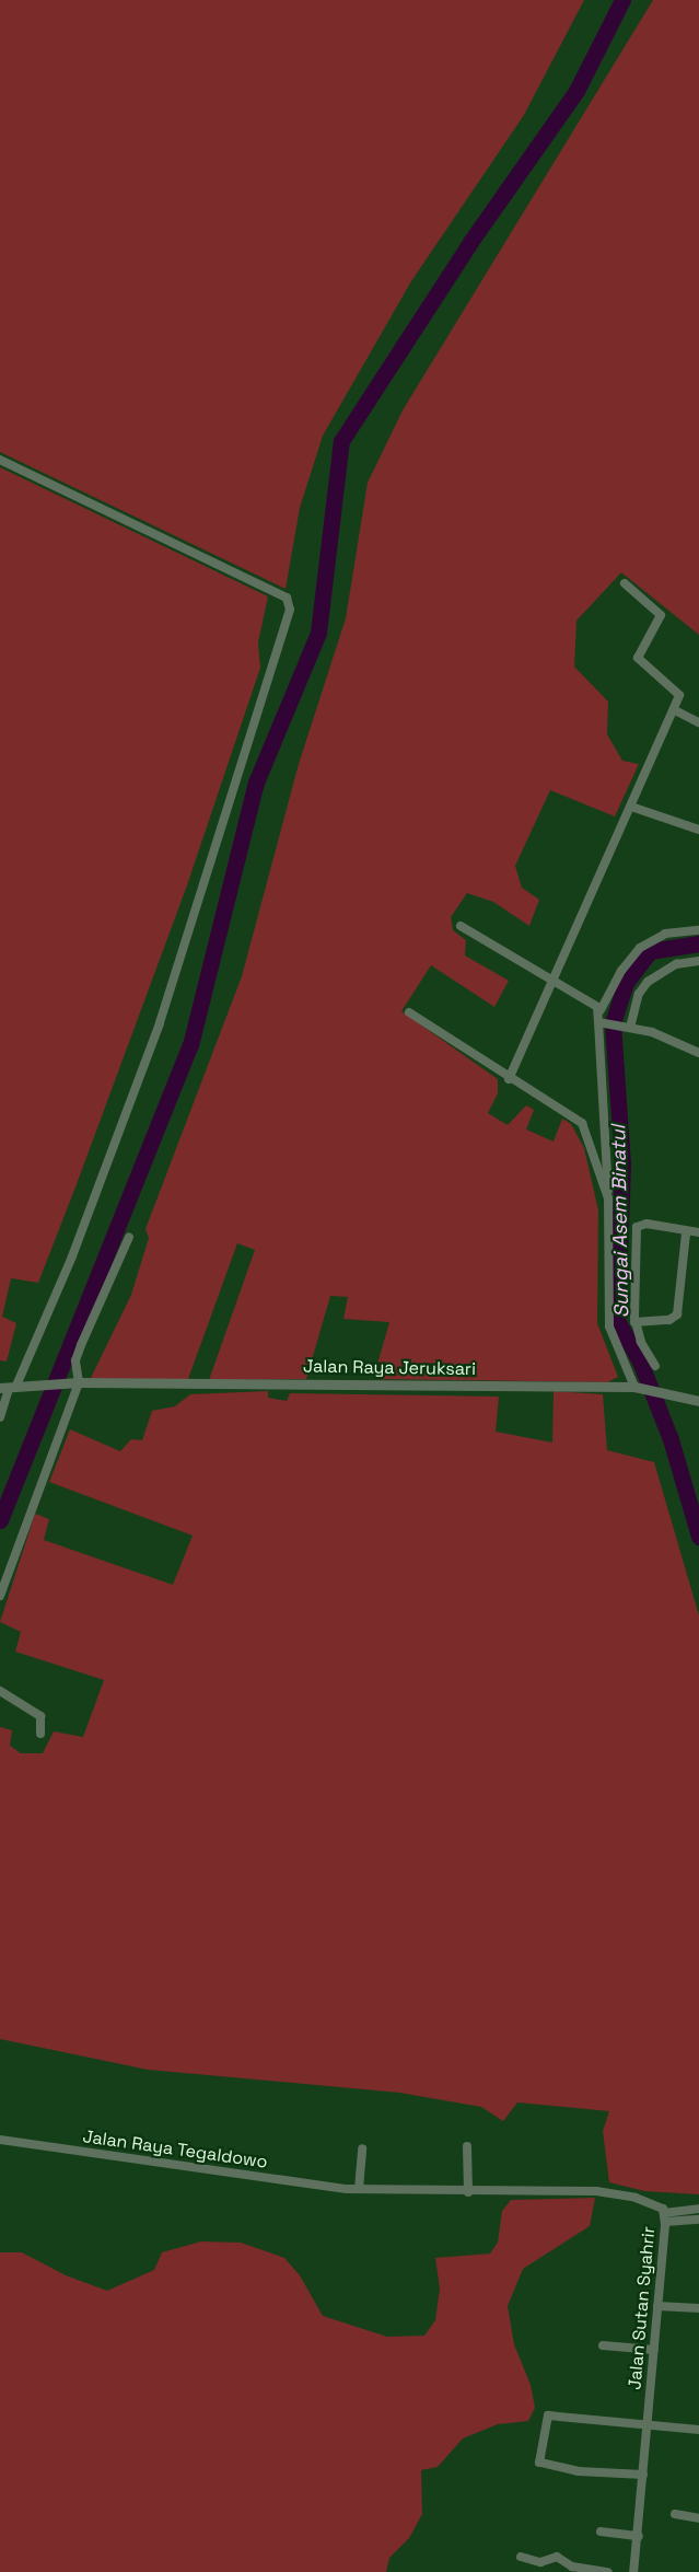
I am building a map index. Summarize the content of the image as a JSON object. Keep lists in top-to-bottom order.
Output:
{
  "streets": {
    "street": ["Jalan Raya Jeruksari", "Jalan Raya Tegaldowo", "Jalan Sutan Syahrir"]
  },
  "crossings": [
    ["Jalan Raya Tegaldowo", "Jalan Sutan Syahrir"]
  ],
  "water": ["Sungai Asem Binatul"]
}
